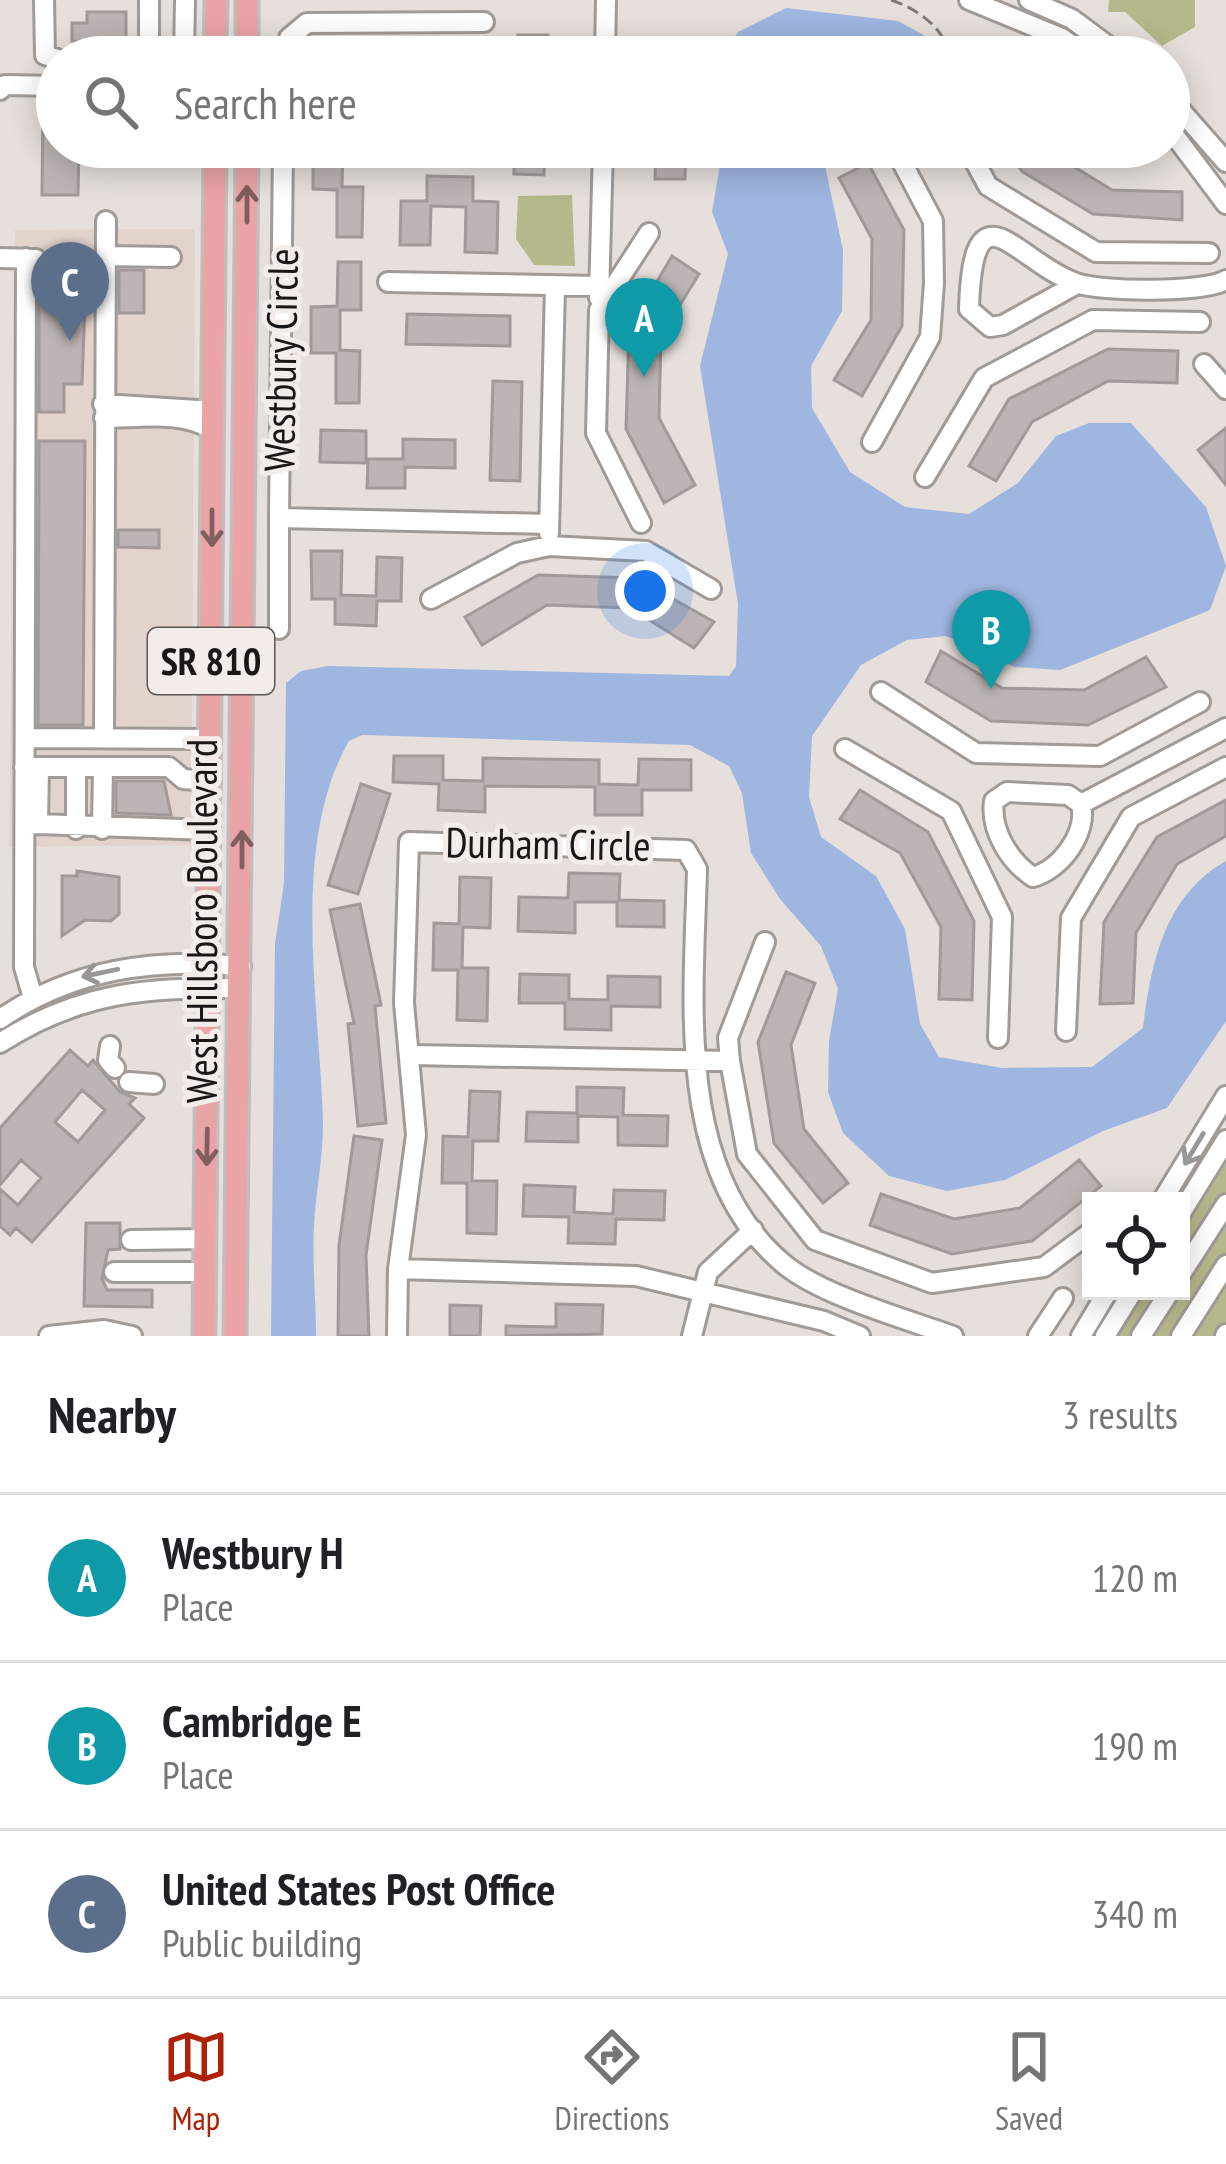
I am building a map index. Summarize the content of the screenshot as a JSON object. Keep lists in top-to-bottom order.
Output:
{
  "streets": {
    "main road": ["SR 810", "West Hillsboro Boulevard"],
    "street": ["Westbury Circle", "Durham Circle"]
  },
  "page": {
    "search": "Search here",
    "pins": ["C", "A", "B"],
    "heading": ["Nearby", "3 results"],
    "list": [
      {
        "mark": "A",
        "name": "Westbury H",
        "note": "Place",
        "value": "120 m"
      },
      {
        "mark": "B",
        "name": "Cambridge E",
        "note": "Place",
        "value": "190 m"
      },
      {
        "mark": "C",
        "name": "United States Post Office",
        "note": "Public building",
        "value": "340 m"
      }
    ],
    "nav": ["Map", "Directions", "Saved"]
  }
}
